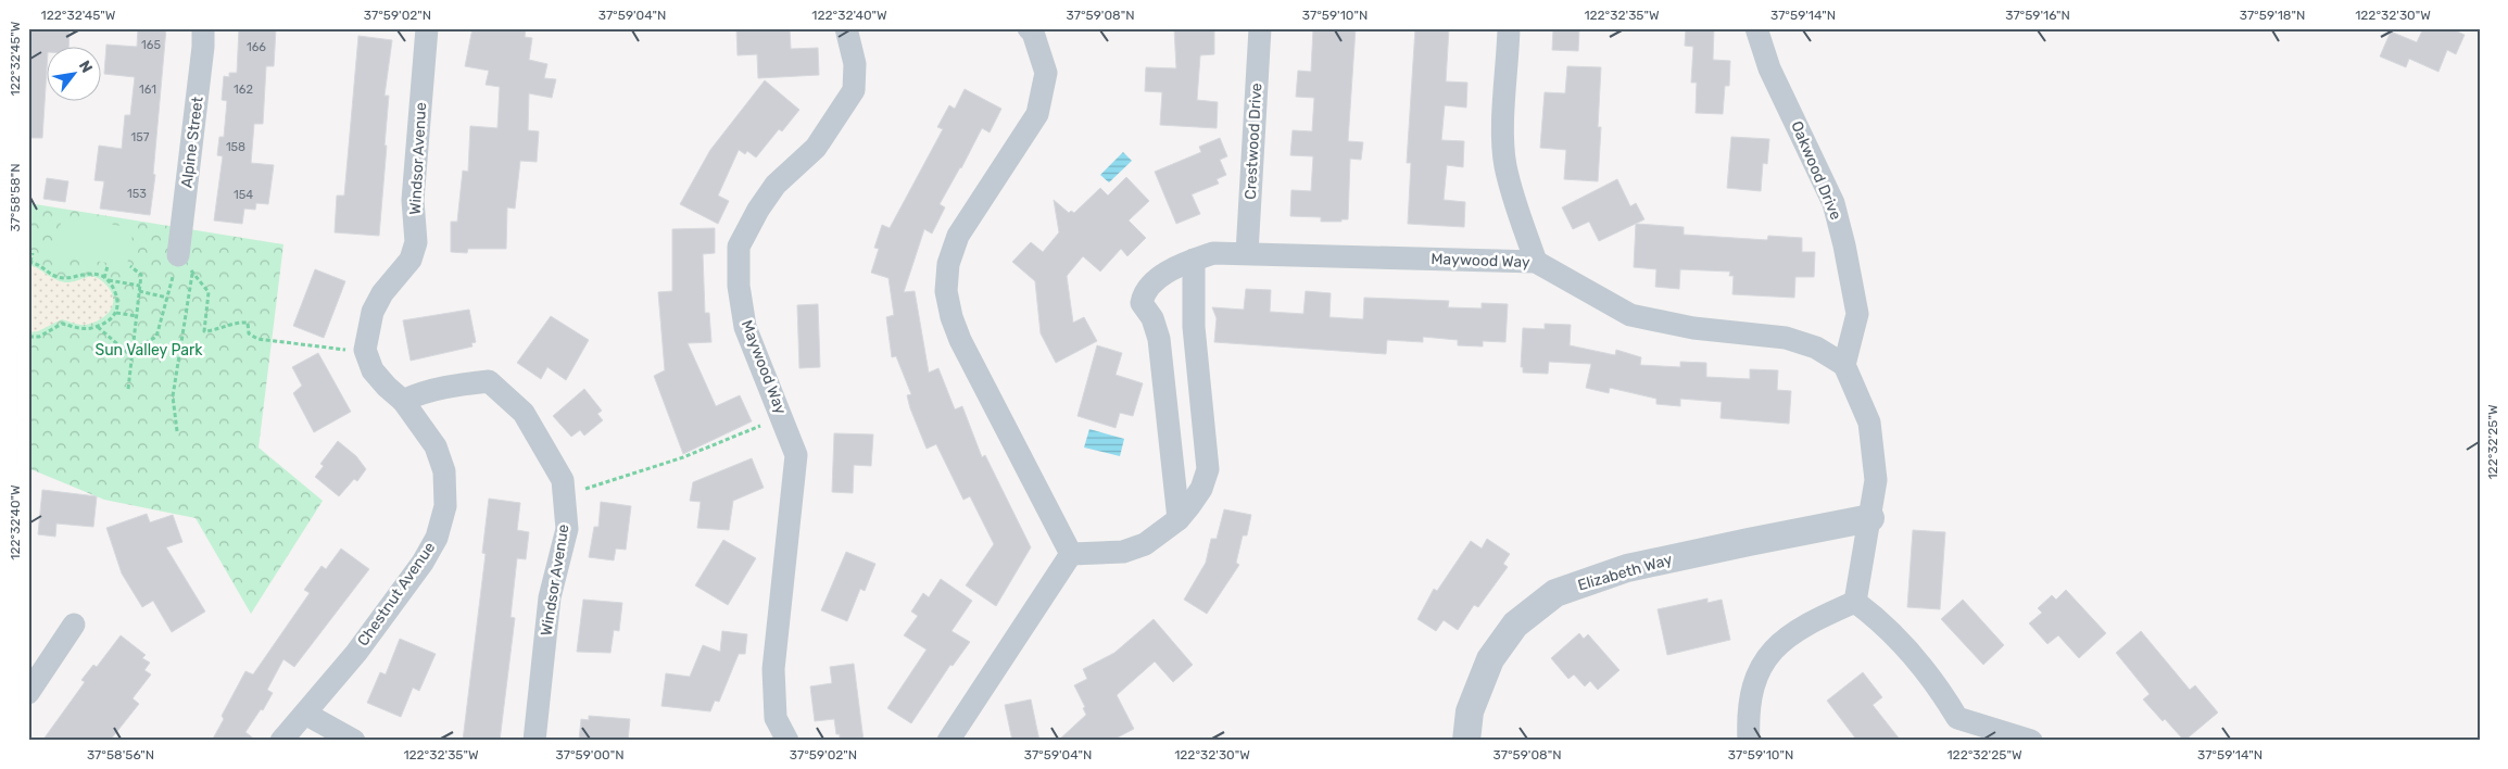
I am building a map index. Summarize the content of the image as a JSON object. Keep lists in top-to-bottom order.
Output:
{
  "streets": {
    "street": [
      "Crestwood Drive",
      "Alpine Street",
      "Windsor Avenue",
      "Oakwood Drive",
      "Maywood Way",
      "Elizabeth Way",
      "Chestnut Avenue"
    ]
  },
  "crossings": [
    ["Crestwood Drive", "Maywood Way"],
    ["Windsor Avenue", "Chestnut Avenue"],
    ["Oakwood Drive", "Maywood Way"]
  ],
  "parks": ["Sun Valley Park"],
  "house_numbers": [
    "165",
    "166",
    "161",
    "162",
    "157",
    "158",
    "153",
    "154"
  ],
  "north": "top right",
  "coordinates": [
    "122°32'45\"W",
    "37°59'02\"N",
    "37°59'04\"N",
    "122°32'40\"W",
    "37°59'08\"N",
    "37°59'10\"N",
    "122°32'35\"W",
    "37°59'14\"N",
    "37°59'16\"N",
    "37°59'18\"N",
    "122°32'30\"W",
    "37°58'58\"N",
    "122°32'25\"W",
    "37°58'56\"N",
    "37°59'00\"N"
  ]
}
